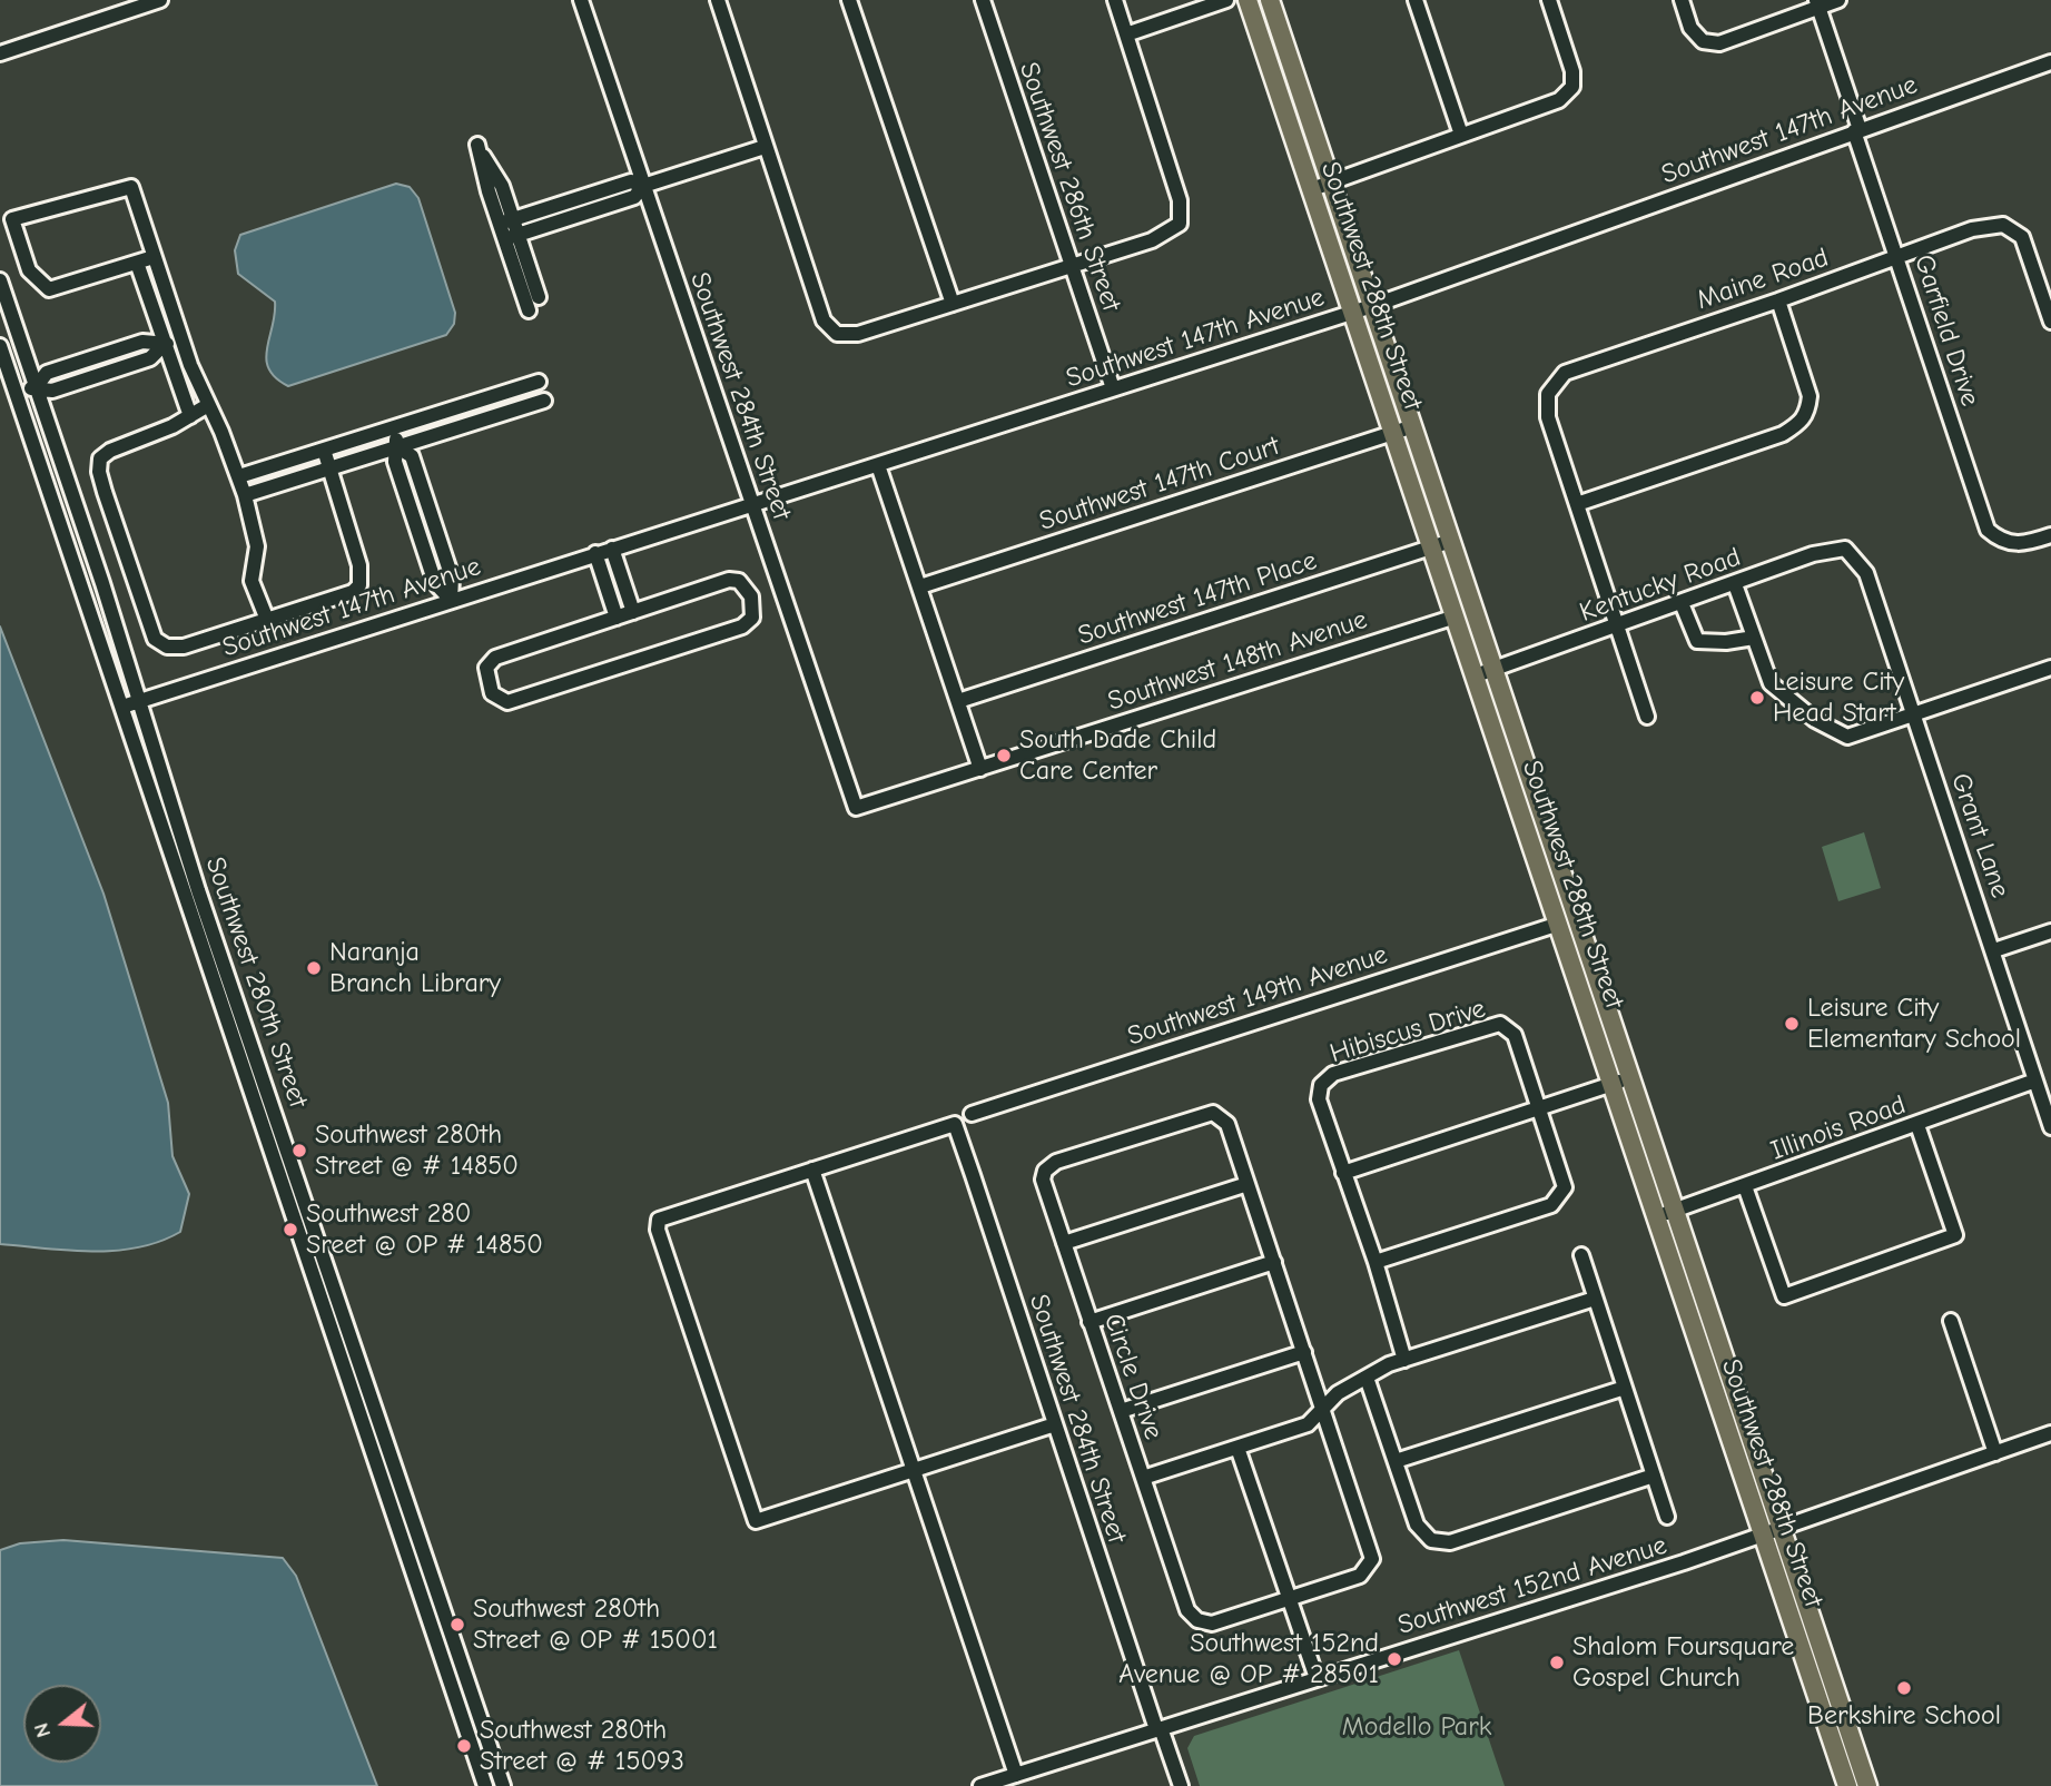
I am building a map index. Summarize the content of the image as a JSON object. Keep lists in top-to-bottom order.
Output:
{
  "streets": {
    "main road": ["Southwest 288th Street"],
    "street": [
      "Southwest 147th Avenue",
      "Southwest 286th Street",
      "Maine Road",
      "Garfield Drive",
      "Southwest 284th Street",
      "Southwest 147th Court",
      "Kentucky Road",
      "Southwest 147th Place",
      "Southwest 148th Avenue",
      "Grant Lane",
      "Southwest 280th Street",
      "Southwest 149th Avenue",
      "Hibiscus Drive",
      "Illinois Road",
      "Circle Drive",
      "Southwest 152nd Avenue"
    ]
  },
  "crossings": [
    ["Southwest 147th Avenue", "Southwest 286th Street"],
    ["Southwest 147th Avenue", "Southwest 288th Street"],
    ["Southwest 147th Avenue", "Garfield Drive"],
    ["Southwest 147th Avenue", "Southwest 284th Street"],
    ["Southwest 147th Avenue", "Southwest 280th Street"],
    ["Maine Road", "Garfield Drive"],
    ["Southwest 288th Street", "Southwest 147th Court"],
    ["Southwest 288th Street", "Kentucky Road"],
    ["Southwest 288th Street", "Southwest 147th Place"],
    ["Southwest 288th Street", "Southwest 148th Avenue"],
    ["Southwest 288th Street", "Southwest 149th Avenue"],
    ["Southwest 288th Street", "Illinois Road"],
    ["Southwest 288th Street", "Southwest 152nd Avenue"],
    ["Southwest 284th Street", "Southwest 148th Avenue"],
    ["Southwest 284th Street", "Southwest 152nd Avenue"],
    ["Kentucky Road", "Grant Lane"],
    ["Grant Lane", "Illinois Road"]
  ],
  "parks": ["Modello Park"],
  "places": [
    "Leisure City Head Start",
    "South Dade Child Care Center",
    "Naranja Branch Library",
    "Leisure City Elementary School",
    "Southwest 280th Street @ # 14850",
    "Southwest 280 Sreet @ OP # 14850",
    "Southwest 280th Street @ OP # 15001",
    "Southwest 152nd Avenue @ OP # 28501",
    "Shalom Foursquare Gospel Church",
    "Berkshire School",
    "Southwest 280th Street @ # 15093"
  ],
  "north": "left"
}
